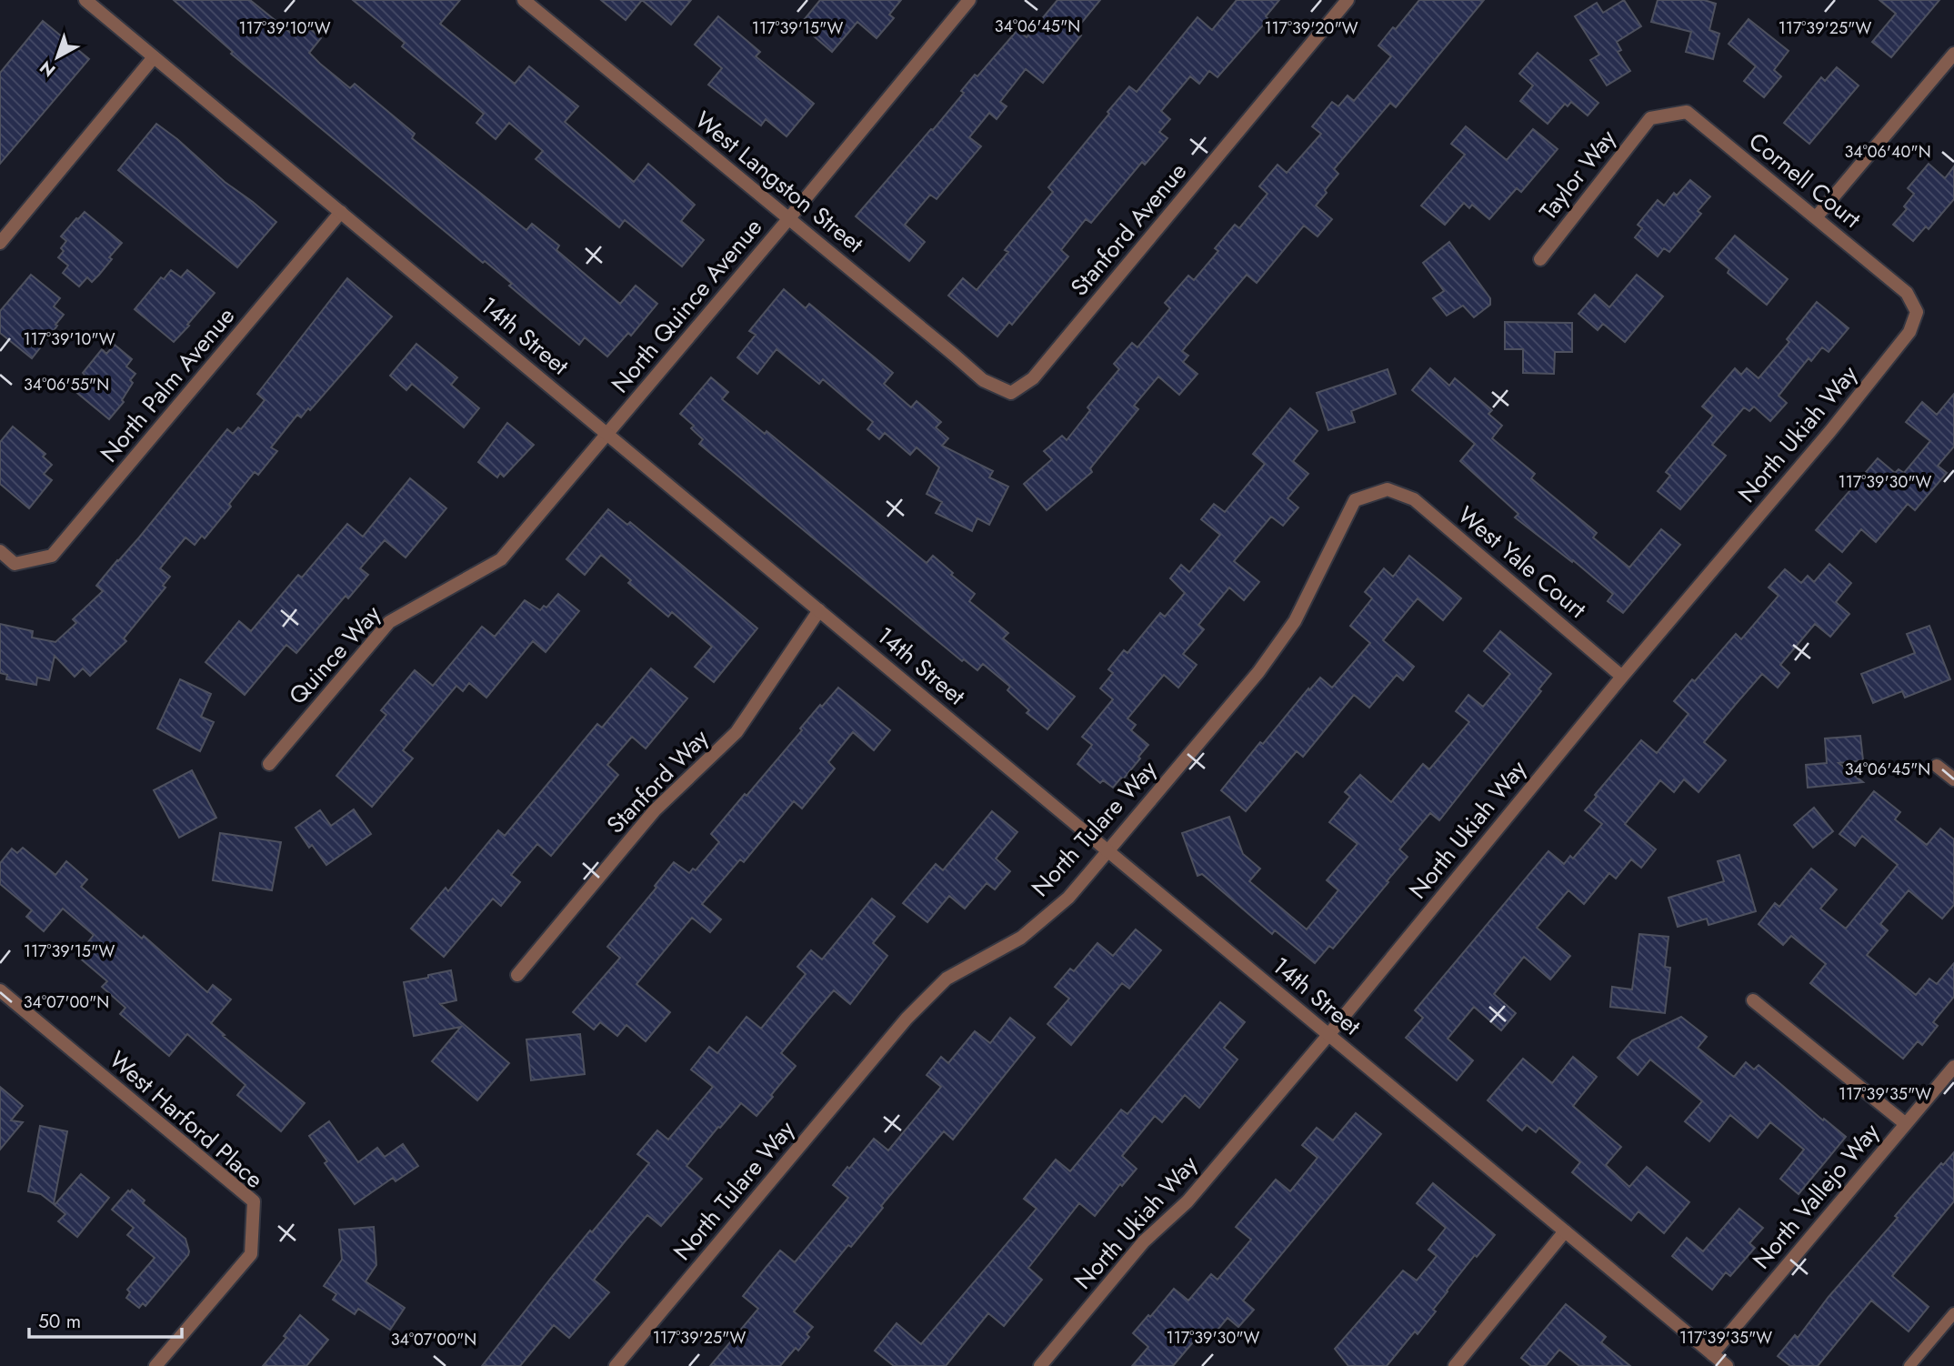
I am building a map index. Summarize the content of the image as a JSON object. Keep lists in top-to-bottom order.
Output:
{
  "streets": {
    "street": [
      "Taylor Way",
      "Cornell Court",
      "West Langston Street",
      "Stanford Avenue",
      "North Quince Avenue",
      "14th Street",
      "North Palm Avenue",
      "North Ukiah Way",
      "West Yale Court",
      "Quince Way",
      "Stanford Way",
      "North Tulare Way",
      "West Harford Place",
      "North Vallejo Way"
    ]
  },
  "crossings": [
    ["Taylor Way", "Cornell Court"],
    ["Cornell Court", "North Ukiah Way"],
    ["West Langston Street", "Stanford Avenue"],
    ["West Langston Street", "North Quince Avenue"],
    ["North Quince Avenue", "14th Street"],
    ["North Quince Avenue", "Quince Way"],
    ["14th Street", "North Palm Avenue"],
    ["14th Street", "North Ukiah Way"],
    ["14th Street", "Quince Way"],
    ["14th Street", "Stanford Way"],
    ["14th Street", "North Tulare Way"],
    ["14th Street", "North Vallejo Way"],
    ["North Ukiah Way", "West Yale Court"],
    ["West Yale Court", "North Tulare Way"]
  ],
  "scale_bar": "50 m",
  "north": "bottom left",
  "coordinates": [
    "34°06'45\"N",
    "117°39'10\"W",
    "117°39'15\"W",
    "117°39'20\"W",
    "117°39'25\"W",
    "34°06'40\"N",
    "34°06'55\"N",
    "117°39'30\"W",
    "34°07'00\"N",
    "117°39'35\"W"
  ]
}
